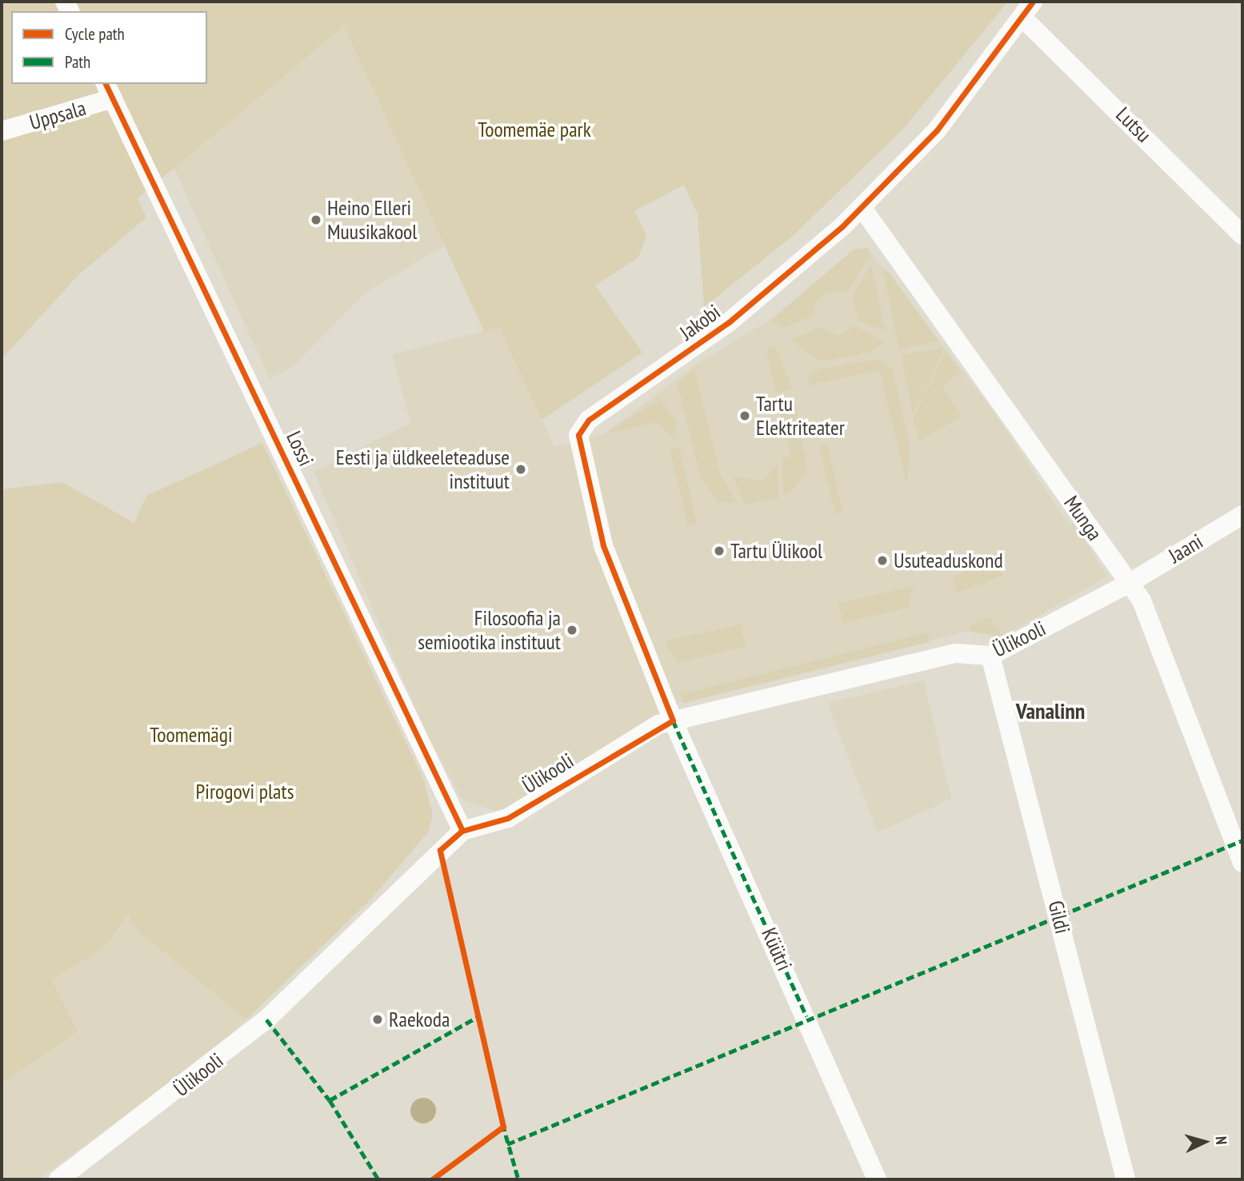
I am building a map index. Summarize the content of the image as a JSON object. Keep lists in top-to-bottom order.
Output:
{
  "streets": {
    "street": [
      "Uppsala",
      "Lutsu",
      "Jakobi",
      "Lossi",
      "Munga",
      "Jaani",
      "Ülikooli",
      "Gildi",
      "Küütri"
    ]
  },
  "crossings": [
    ["Uppsala", "Lossi"],
    ["Lutsu", "Jakobi"],
    ["Jakobi", "Munga"],
    ["Jakobi", "Ülikooli"],
    ["Jakobi", "Küütri"],
    ["Lossi", "Ülikooli"],
    ["Munga", "Jaani"],
    ["Munga", "Ülikooli"],
    ["Jaani", "Ülikooli"],
    ["Ülikooli", "Gildi"],
    ["Ülikooli", "Küütri"]
  ],
  "districts": ["Vanalinn"],
  "parks": ["Toomemäe park", "Toomemägi", "Pirogovi plats"],
  "places": [
    "Heino Elleri Muusikakool",
    "Tartu Elektriteater",
    "Eesti ja üldkeeleteaduse instituut",
    "Tartu Ülikool",
    "Usuteaduskond",
    "Filosoofia ja semiootika instituut",
    "Raekoda"
  ],
  "legend": ["Cycle path", "Path"],
  "north": "right"
}
